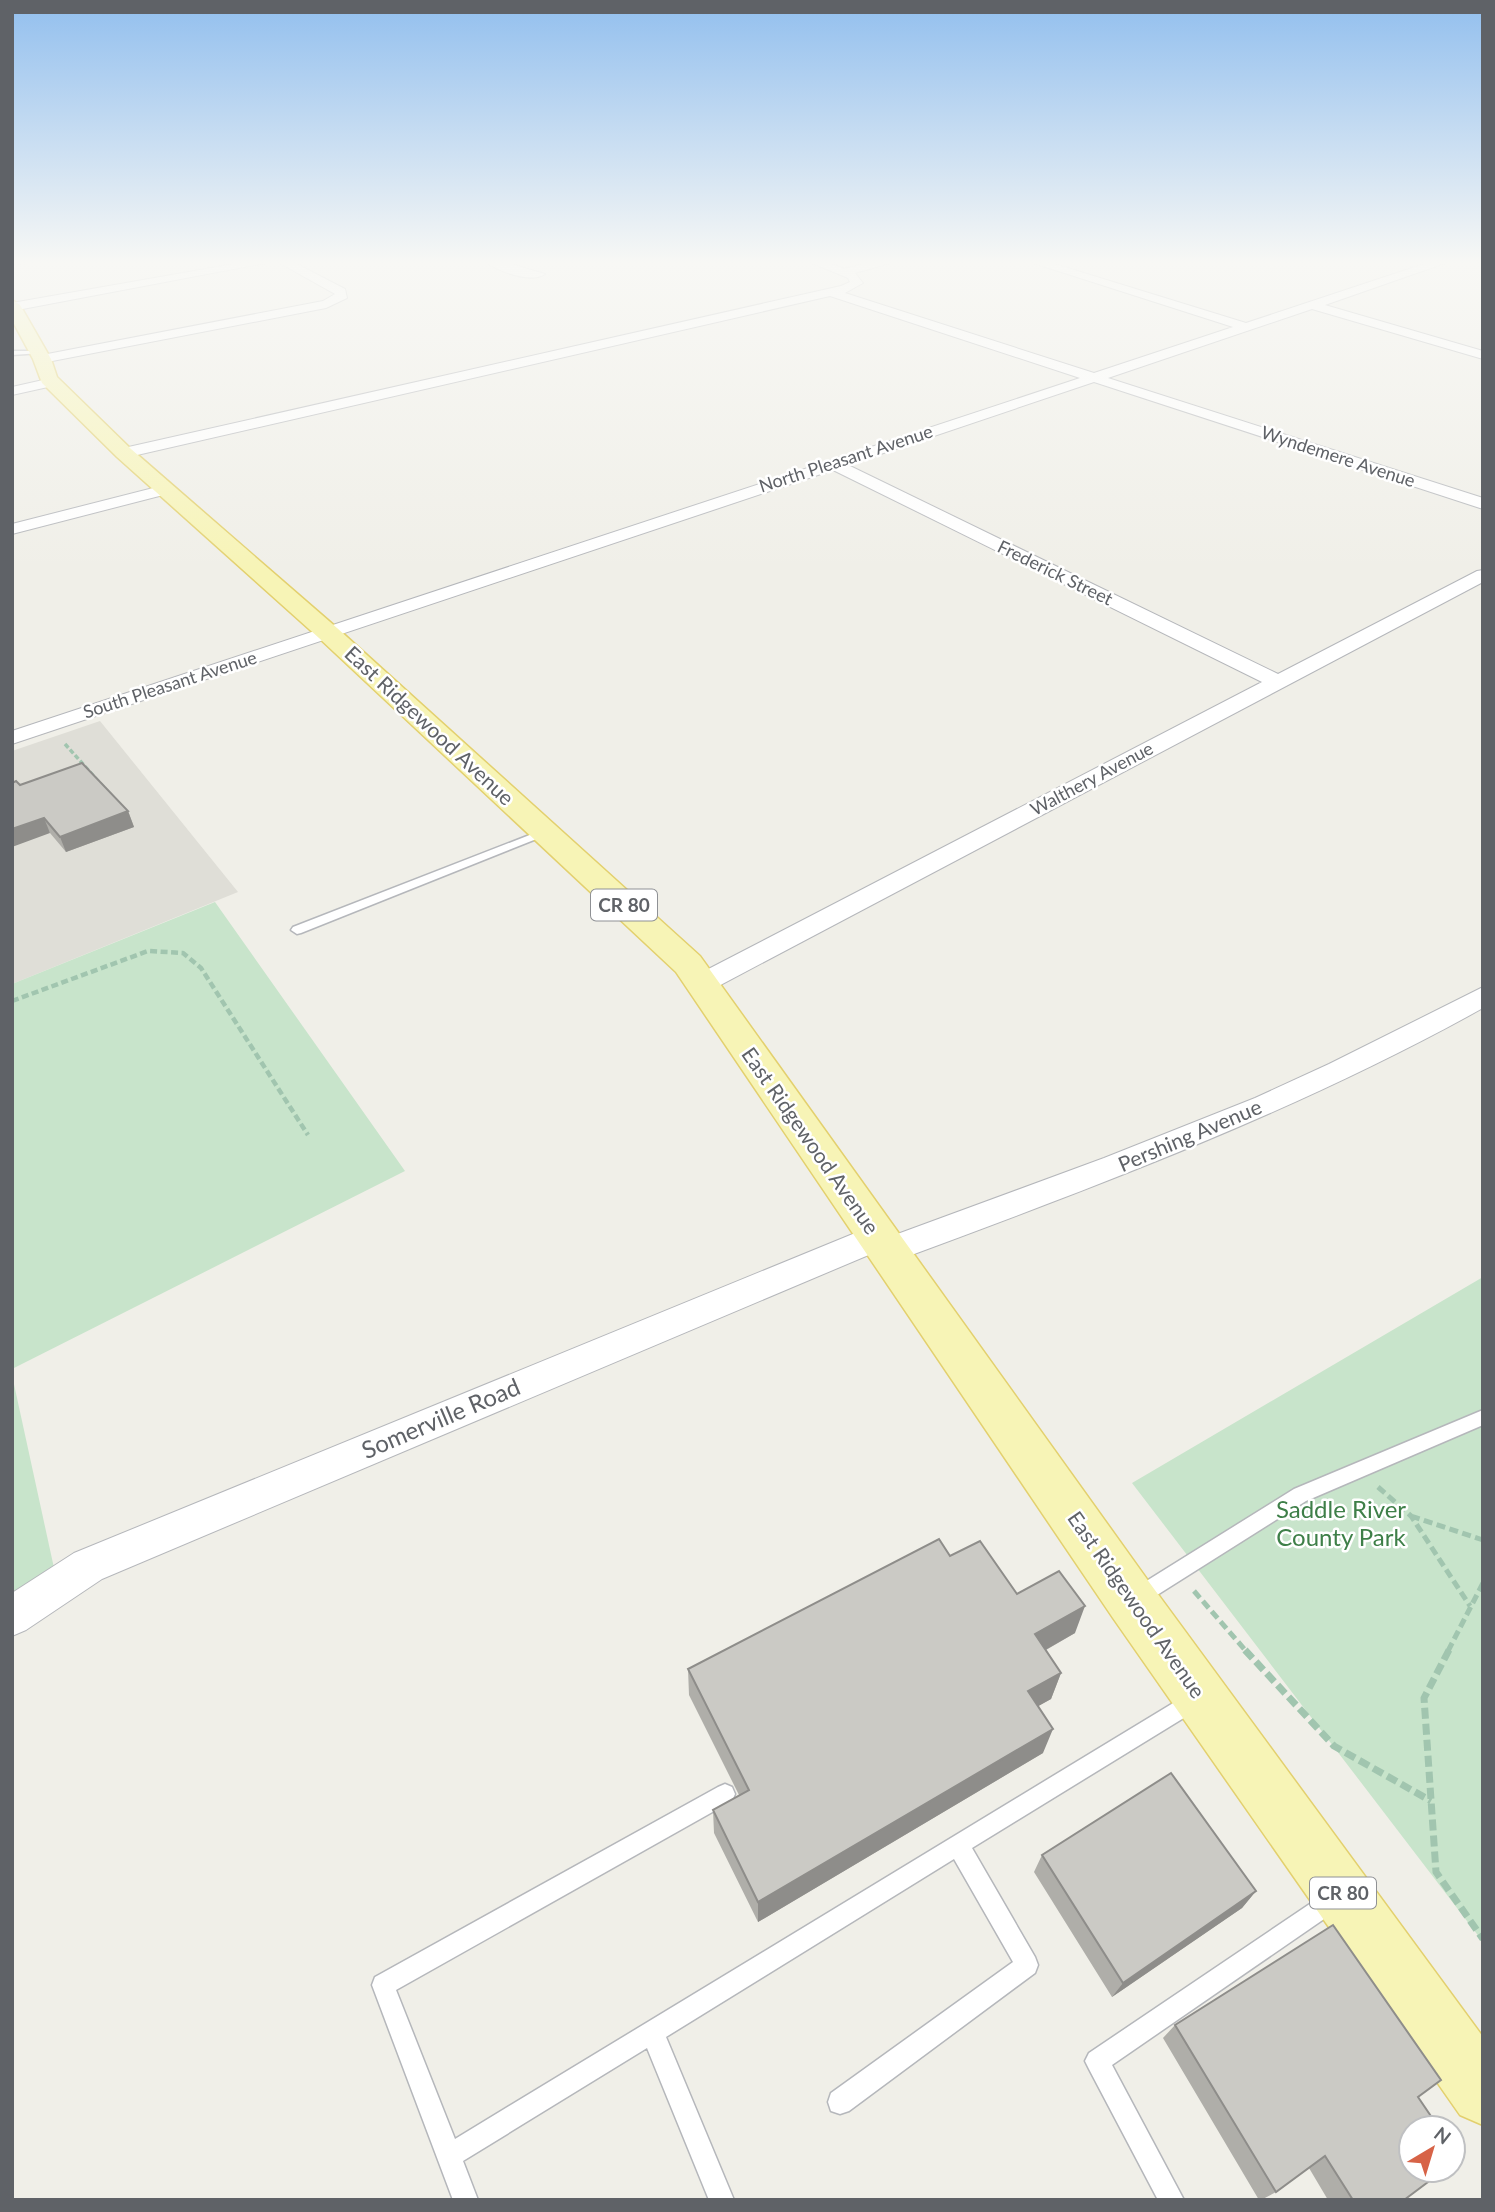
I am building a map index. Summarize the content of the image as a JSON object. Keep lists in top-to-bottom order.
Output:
{
  "streets": {
    "main road": ["East Ridgewood Avenue", "CR 80"],
    "street": [
      "Wyndemere Avenue",
      "North Pleasant Avenue",
      "Frederick Street",
      "South Pleasant Avenue",
      "Walthery Avenue",
      "Pershing Avenue",
      "Somerville Road"
    ]
  },
  "crossings": [
    ["Wyndemere Avenue", "North Pleasant Avenue"],
    ["North Pleasant Avenue", "Frederick Street"],
    ["North Pleasant Avenue", "South Pleasant Avenue"],
    ["North Pleasant Avenue", "East Ridgewood Avenue"],
    ["Frederick Street", "Walthery Avenue"],
    ["South Pleasant Avenue", "East Ridgewood Avenue"],
    ["East Ridgewood Avenue", "Walthery Avenue"],
    ["East Ridgewood Avenue", "Pershing Avenue"],
    ["East Ridgewood Avenue", "Somerville Road"],
    ["Pershing Avenue", "Somerville Road"]
  ],
  "parks": ["Saddle River County Park"],
  "north": "top right"
}
